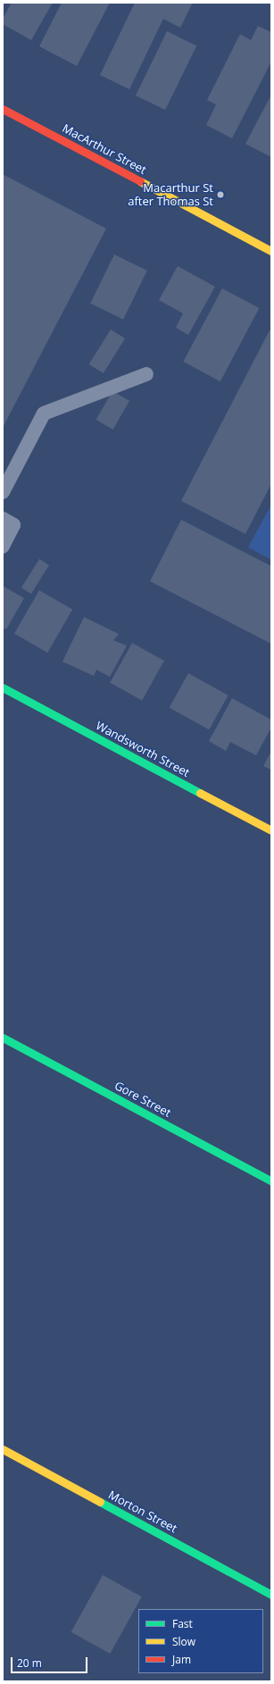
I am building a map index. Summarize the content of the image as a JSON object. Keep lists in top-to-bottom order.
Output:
{
  "streets": {
    "street": [
      "MacArthur Street",
      "Wandsworth Street",
      "Gore Street",
      "Morton Street"
    ]
  },
  "places": ["Macarthur St after Thomas St"],
  "legend": ["Fast", "Slow", "Jam"],
  "scale_bar": "20 m"
}
